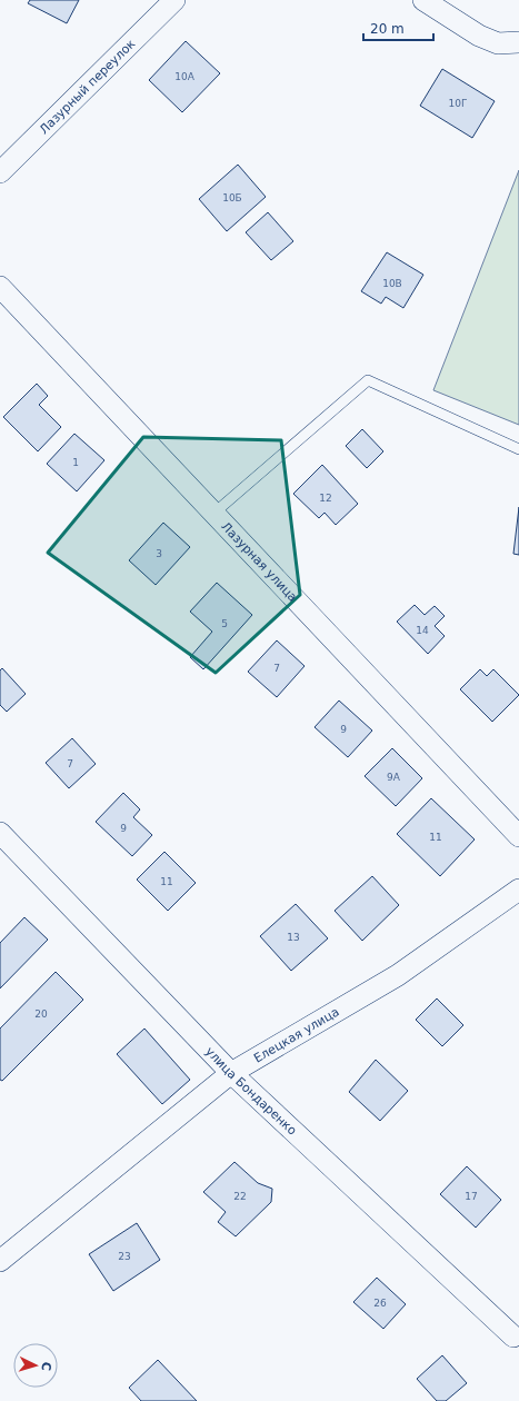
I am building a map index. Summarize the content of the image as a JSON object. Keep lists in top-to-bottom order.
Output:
{
  "streets": {
    "street": [
      "Лазурный переулок",
      "Лазурная улица",
      "Елецкая улица",
      "улица Бондаренко"
    ]
  },
  "crossings": [
    ["Елецкая улица", "улица Бондаренко"]
  ],
  "house_numbers": [
    "10А",
    "10Г",
    "10Б",
    "10В",
    "1",
    "12",
    "3",
    "5",
    "14",
    "7",
    "9",
    "7",
    "9А",
    "9",
    "11",
    "11",
    "13",
    "20",
    "22",
    "17",
    "23",
    "26"
  ],
  "scale_bar": "20 m",
  "north": "right"
}
